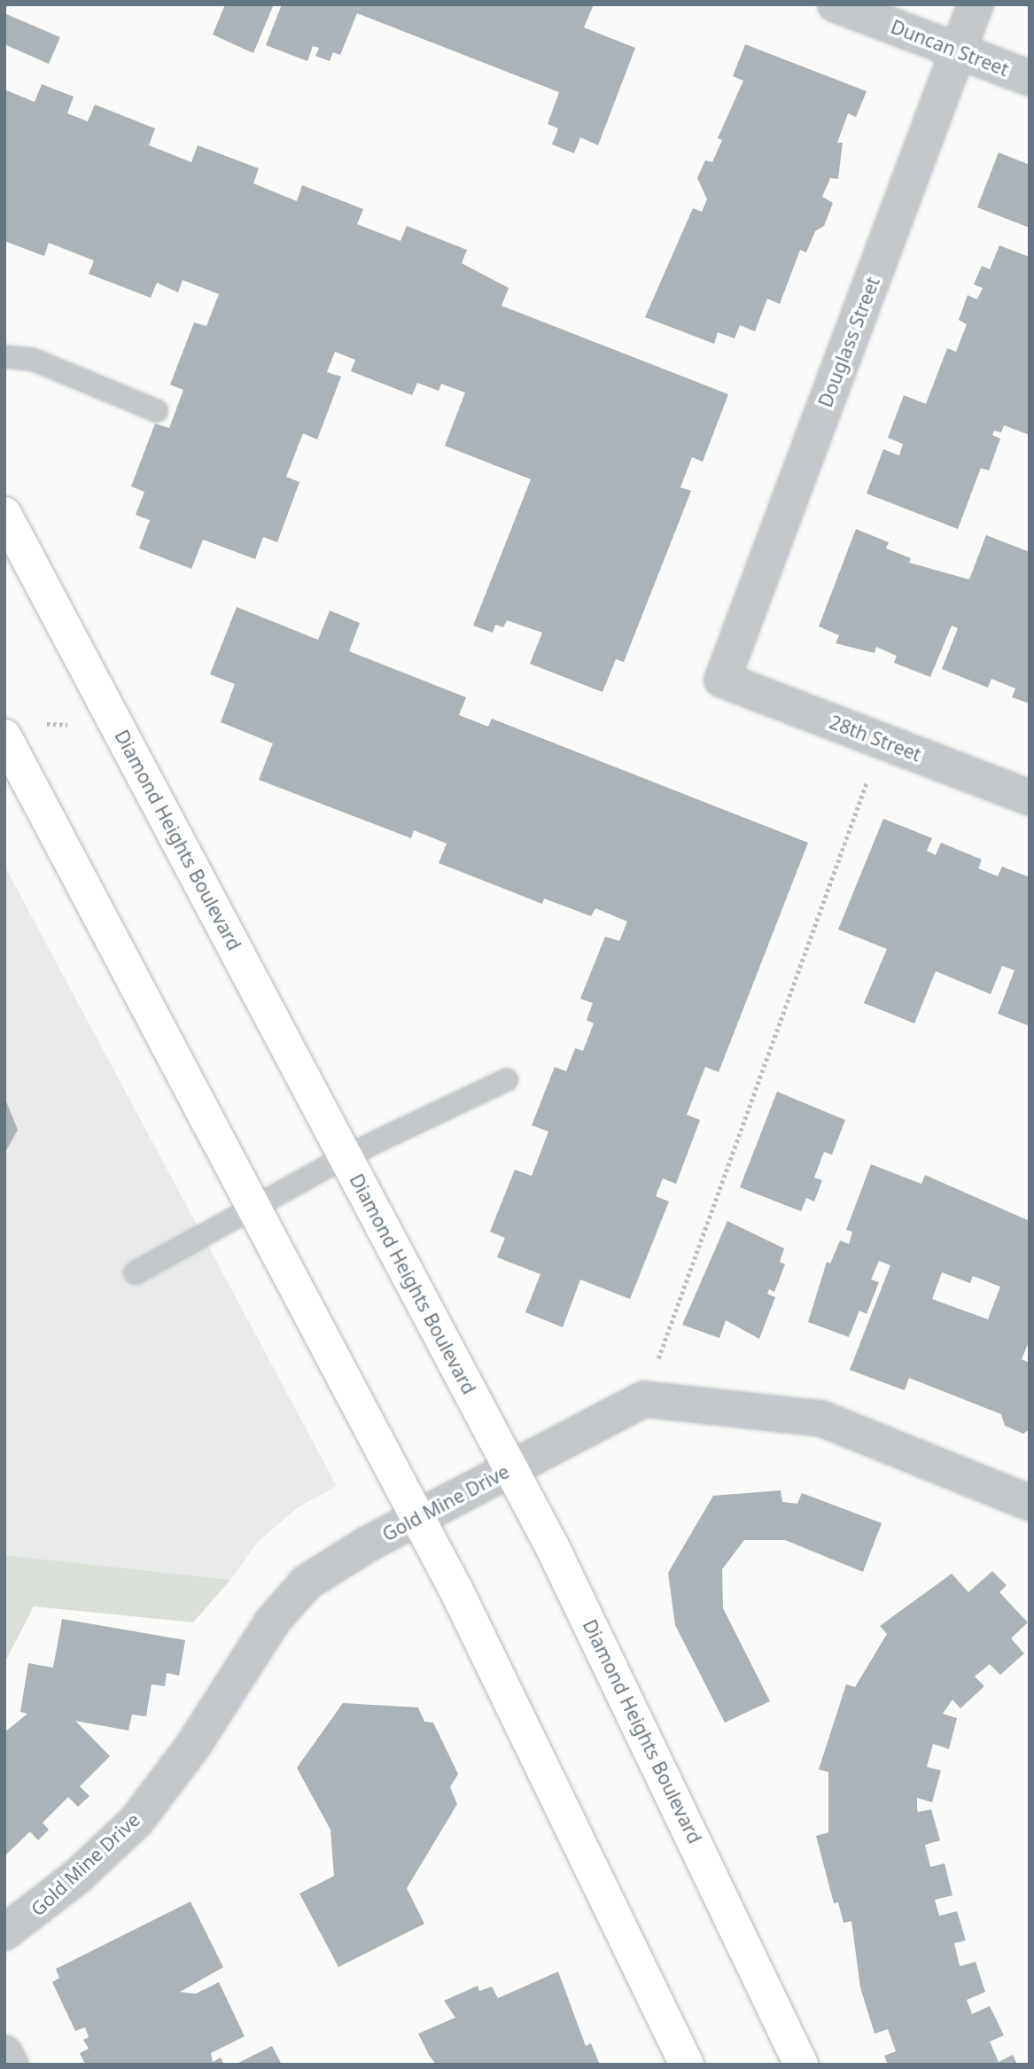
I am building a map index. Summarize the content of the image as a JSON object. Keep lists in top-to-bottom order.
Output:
{
  "streets": {
    "main road": ["Diamond Heights Boulevard"],
    "street": [
      "Duncan Street",
      "Douglass Street",
      "28th Street",
      "Gold Mine Drive"
    ]
  },
  "crossings": [
    ["Duncan Street", "Douglass Street"],
    ["Douglass Street", "28th Street"],
    ["Diamond Heights Boulevard", "Gold Mine Drive"]
  ]
}
